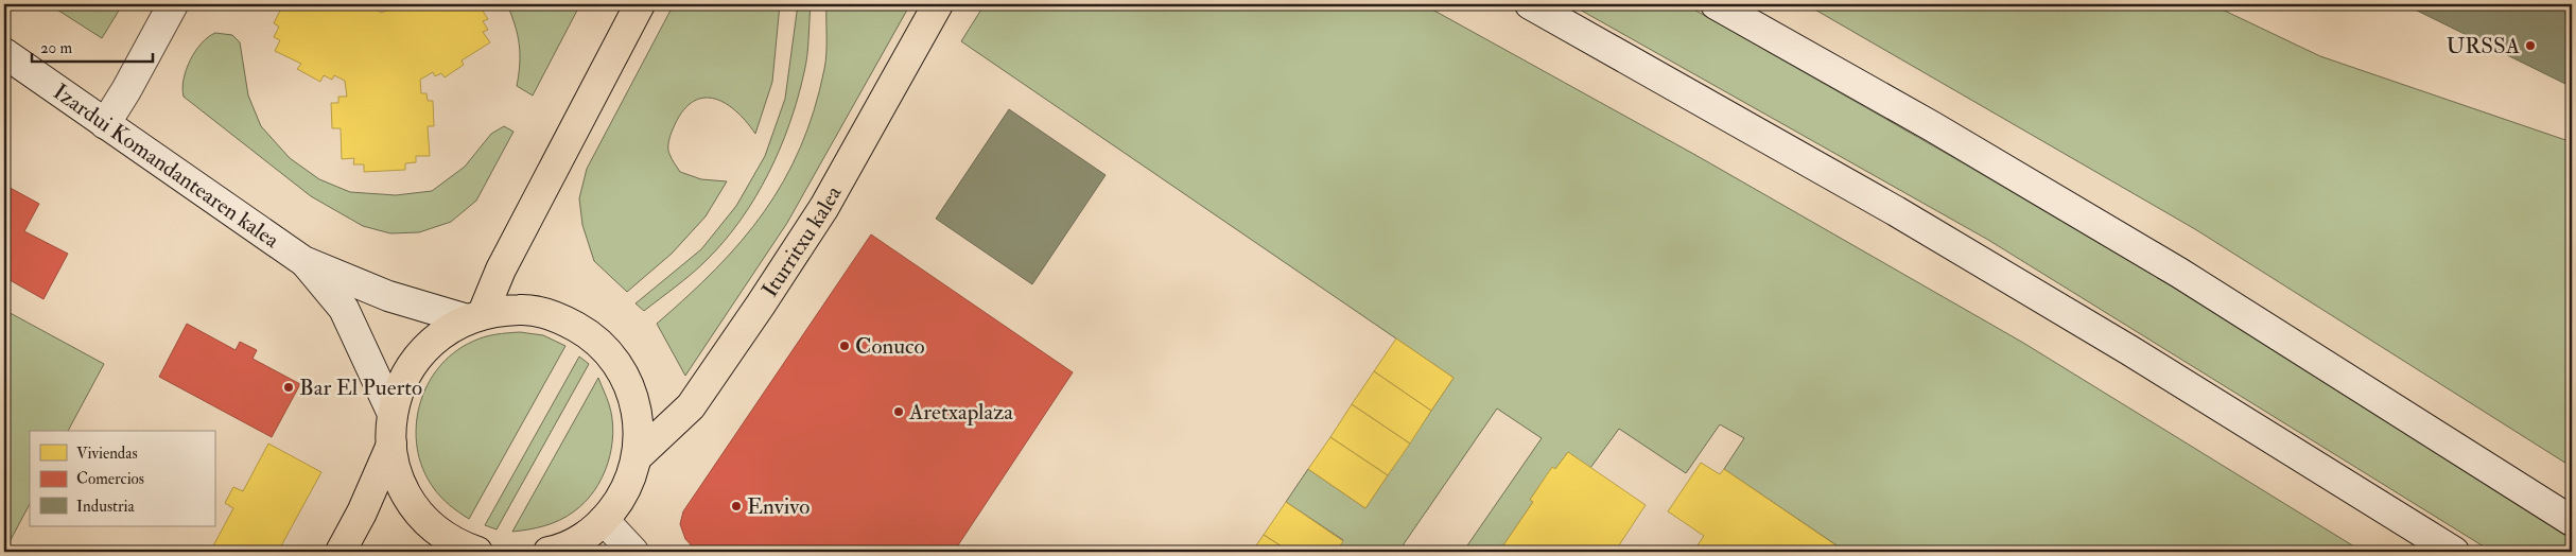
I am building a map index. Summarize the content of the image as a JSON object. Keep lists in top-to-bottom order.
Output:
{
  "streets": {
    "main road": ["Izardui Komandantearen kalea", "Iturritxu kalea"]
  },
  "places": [
    "URSSA",
    "Conuco",
    "Bar El Puerto",
    "Aretxaplaza",
    "Envivo"
  ],
  "legend": ["Viviendas", "Comercios", "Industria"],
  "scale_bar": "20 m"
}
